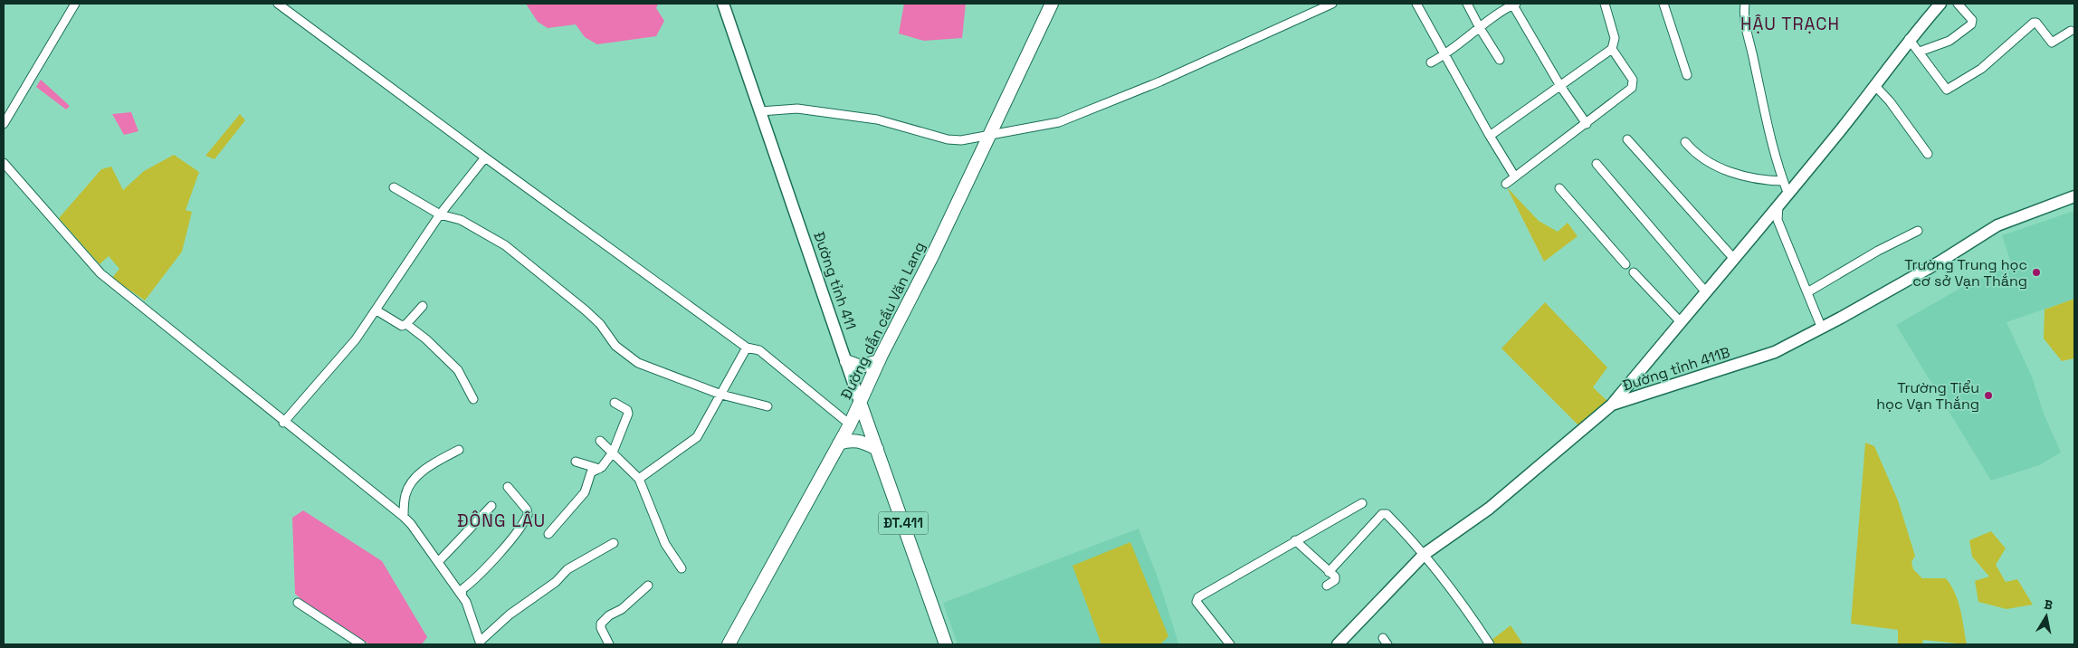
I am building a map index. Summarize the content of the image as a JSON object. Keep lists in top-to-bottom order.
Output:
{
  "streets": {
    "main road": [
      "Đường tỉnh 411",
      "Đường dẫn cầu Văn Lang",
      "Đường tỉnh 411B",
      "ĐT.411"
    ]
  },
  "crossings": [
    ["Đường tỉnh 411", "Đường dẫn cầu Văn Lang"]
  ],
  "districts": ["HẬU TRẠCH", "ĐÔNG LÂU"],
  "places": ["Trường Trung học cơ sở Vạn Thắng", "Trường Tiểu học Vạn Thắng"],
  "north": "top"
}
